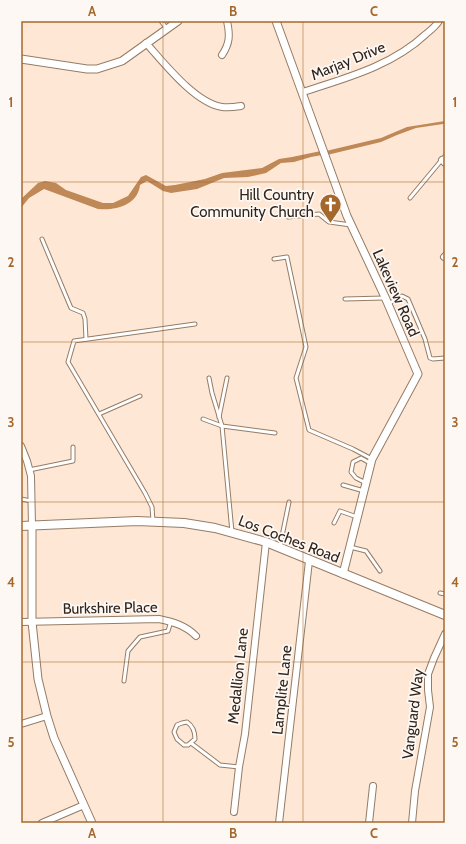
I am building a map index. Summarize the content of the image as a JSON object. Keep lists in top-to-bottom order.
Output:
{
  "streets": {
    "main road": ["Los Coches Road"],
    "street": [
      "Marjay Drive",
      "Lakeview Road",
      "Burkshire Place",
      "Medallion Lane",
      "Lamplite Lane",
      "Vanguard Way"
    ]
  },
  "crossings": [
    ["Marjay Drive", "Lakeview Road"],
    ["Lakeview Road", "Los Coches Road"],
    ["Los Coches Road", "Medallion Lane"],
    ["Los Coches Road", "Lamplite Lane"]
  ],
  "places": {
    "church": ["Hill Country Community Church"]
  },
  "grid": {
    "columns": ["A", "B", "C"],
    "rows": [
      "1",
      "2",
      "3",
      "4",
      "5"
    ]
  }
}
